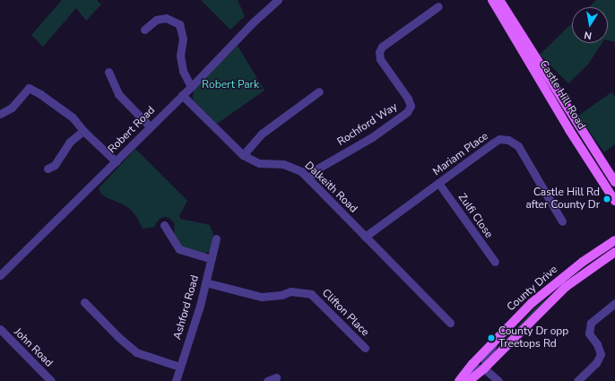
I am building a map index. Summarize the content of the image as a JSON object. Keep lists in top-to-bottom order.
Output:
{
  "streets": {
    "main road": ["Castle Hill Road", "County Drive"],
    "street": [
      "Rochford Way",
      "Robert Road",
      "Mariam Place",
      "Dalkeith Road",
      "Zulfi Close",
      "Ashford Road",
      "Clifton Place",
      "John Road"
    ]
  },
  "crossings": [
    ["Rochford Way", "Dalkeith Road"],
    ["Robert Road", "Dalkeith Road"],
    ["Mariam Place", "Dalkeith Road"],
    ["Mariam Place", "Zulfi Close"],
    ["Ashford Road", "Clifton Place"]
  ],
  "parks": ["Robert Park"],
  "places": ["Castle Hill Rd after County Dr", "County Dr opp Treetops Rd"],
  "north": "bottom"
}
